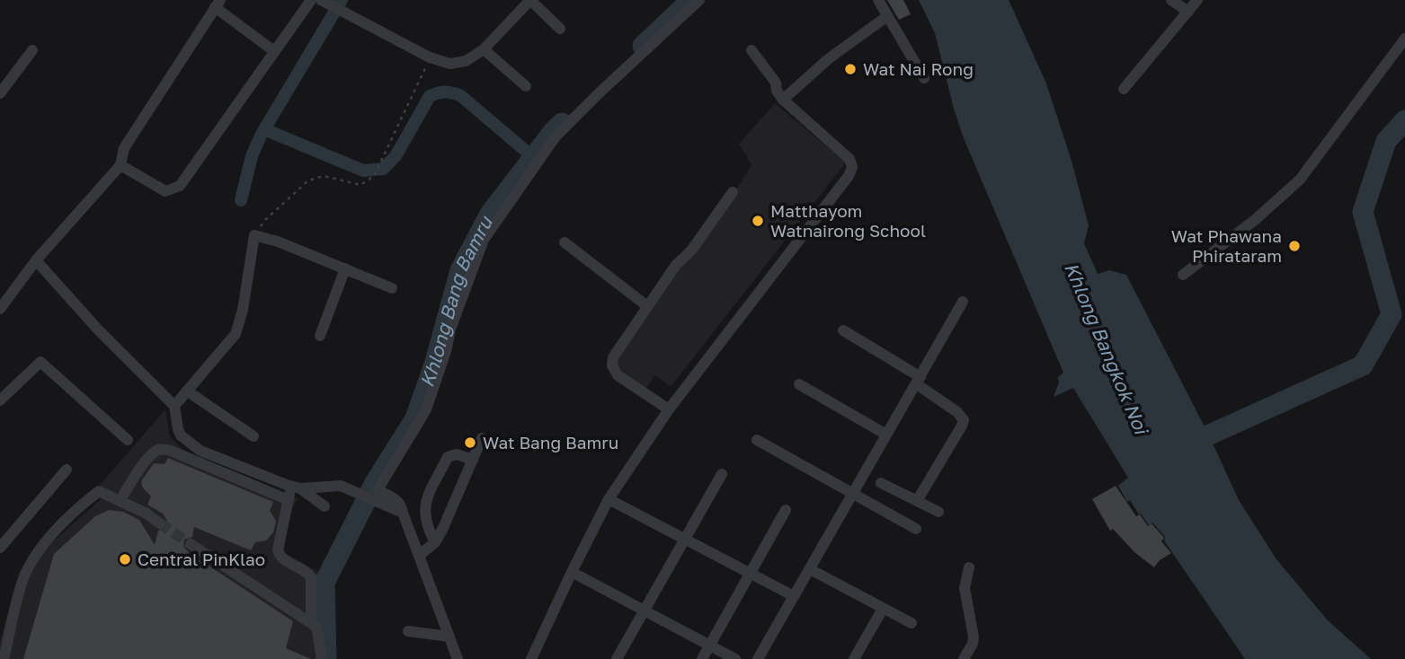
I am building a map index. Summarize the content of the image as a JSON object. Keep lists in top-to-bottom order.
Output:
{
  "water": ["Khlong Bang Bamru", "Khlong Bangkok Noi"],
  "places": [
    "Wat Nai Rong",
    "Matthayom Watnairong School",
    "Wat Phawana Phirataram",
    "Wat Bang Bamru",
    "Central PinKlao"
  ]
}
